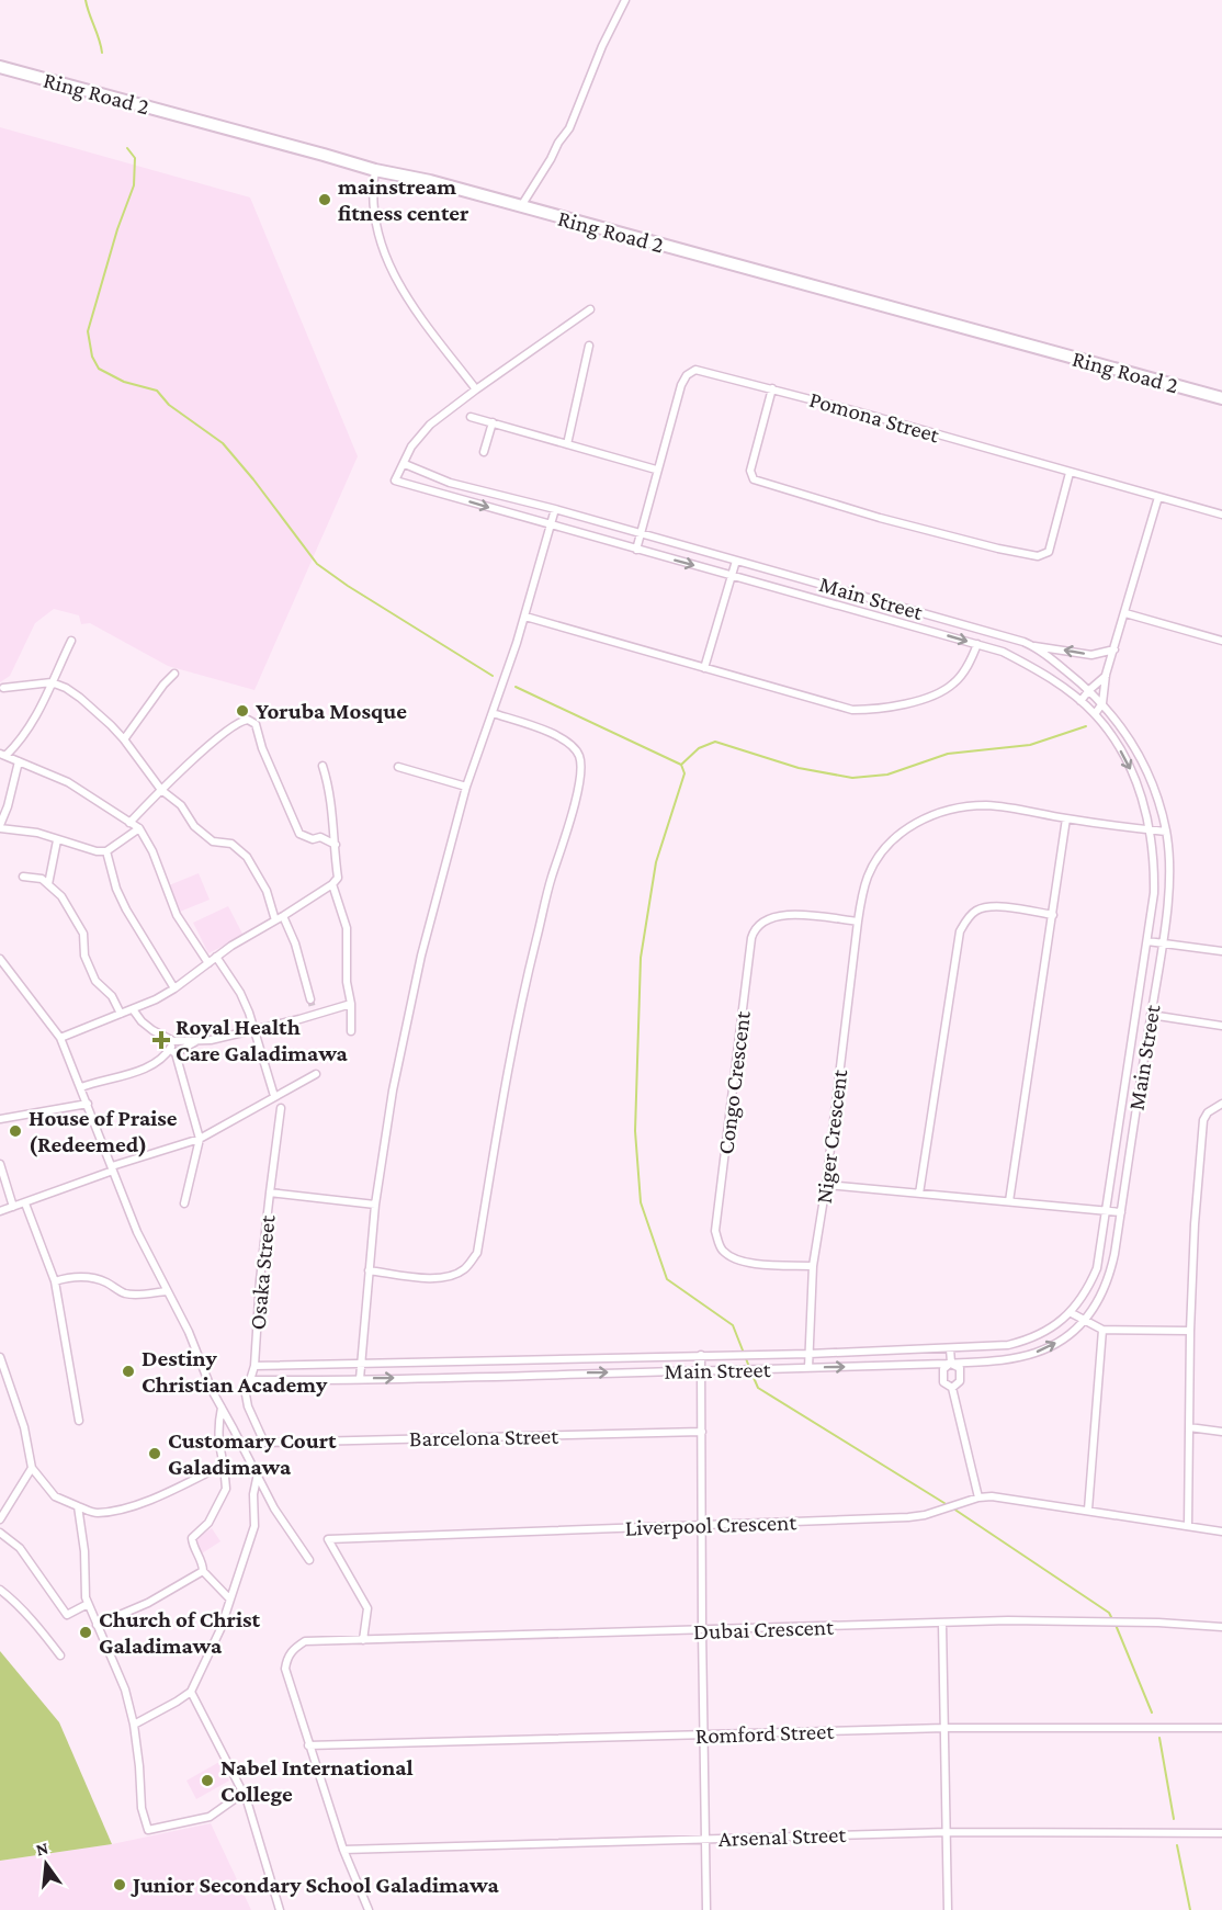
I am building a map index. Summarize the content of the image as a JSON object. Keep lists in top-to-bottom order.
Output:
{
  "streets": {
    "main road": ["Ring Road 2"],
    "street": [
      "Pomona Street",
      "Main Street",
      "Congo Crescent",
      "Niger Crescent",
      "Osaka Street",
      "Barcelona Street",
      "Liverpool Crescent",
      "Dubai Crescent",
      "Romford Street",
      "Arsenal Street"
    ]
  },
  "crossings": [
    ["Pomona Street", "Main Street"],
    ["Main Street", "Niger Crescent"],
    ["Main Street", "Osaka Street"],
    ["Congo Crescent", "Niger Crescent"],
    ["Osaka Street", "Barcelona Street"],
    ["Liverpool Crescent", "Dubai Crescent"],
    ["Dubai Crescent", "Romford Street"]
  ],
  "places": {
    "other": [
      "mainstream fitness center",
      "Yoruba Mosque",
      "House of Praise (Redeemed)",
      "Destiny Christian Academy",
      "Customary Court Galadimawa",
      "Church of Christ Galadimawa",
      "Nabel International College",
      "Junior Secondary School Galadimawa"
    ],
    "health": ["Royal Health Care Galadimawa"]
  },
  "north": "top"
}
